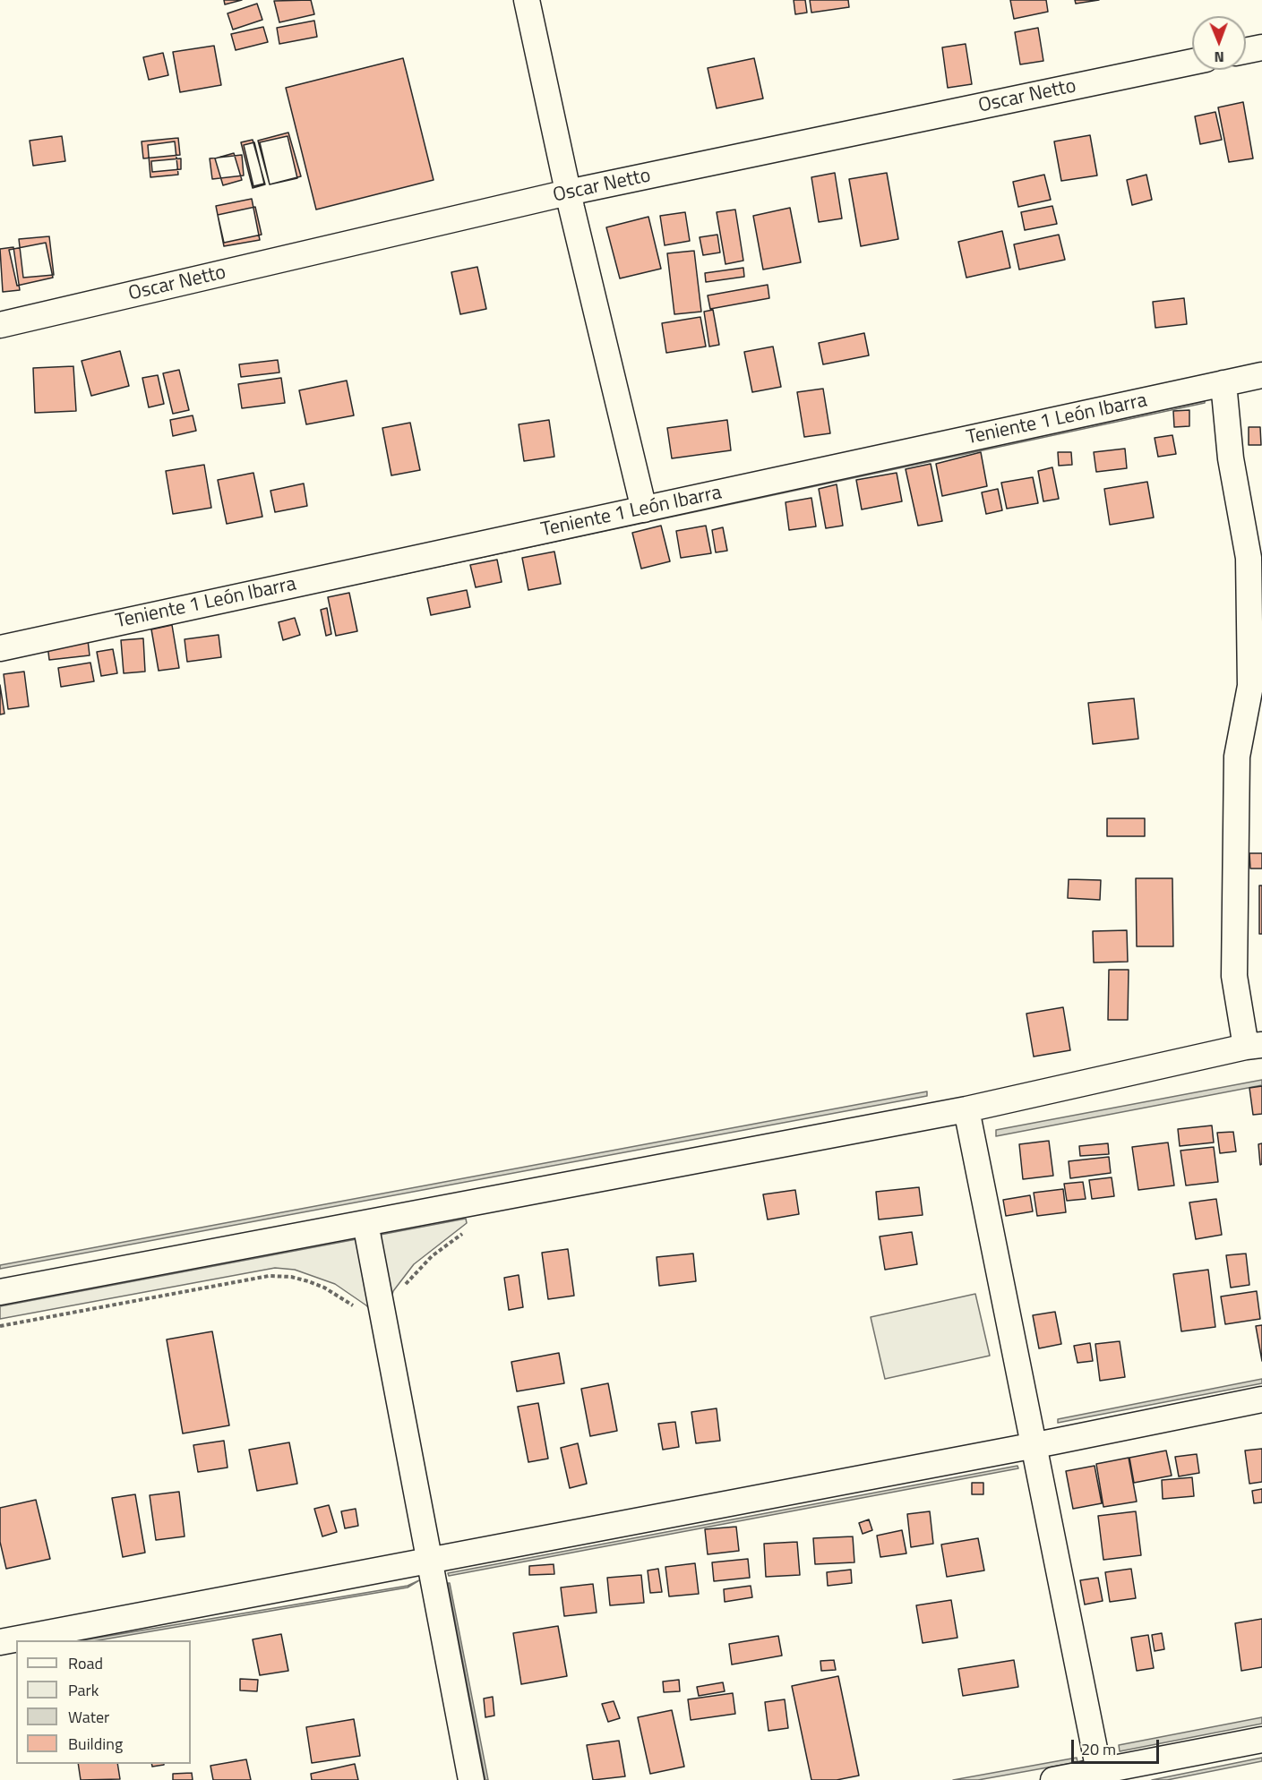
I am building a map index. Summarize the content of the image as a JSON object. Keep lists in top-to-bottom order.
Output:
{
  "streets": {
    "street": ["Oscar Netto", "Teniente 1 León Ibarra"]
  },
  "legend": [
    "Road",
    "Park",
    "Water",
    "Building"
  ],
  "scale_bar": "20 m",
  "north": "bottom"
}
